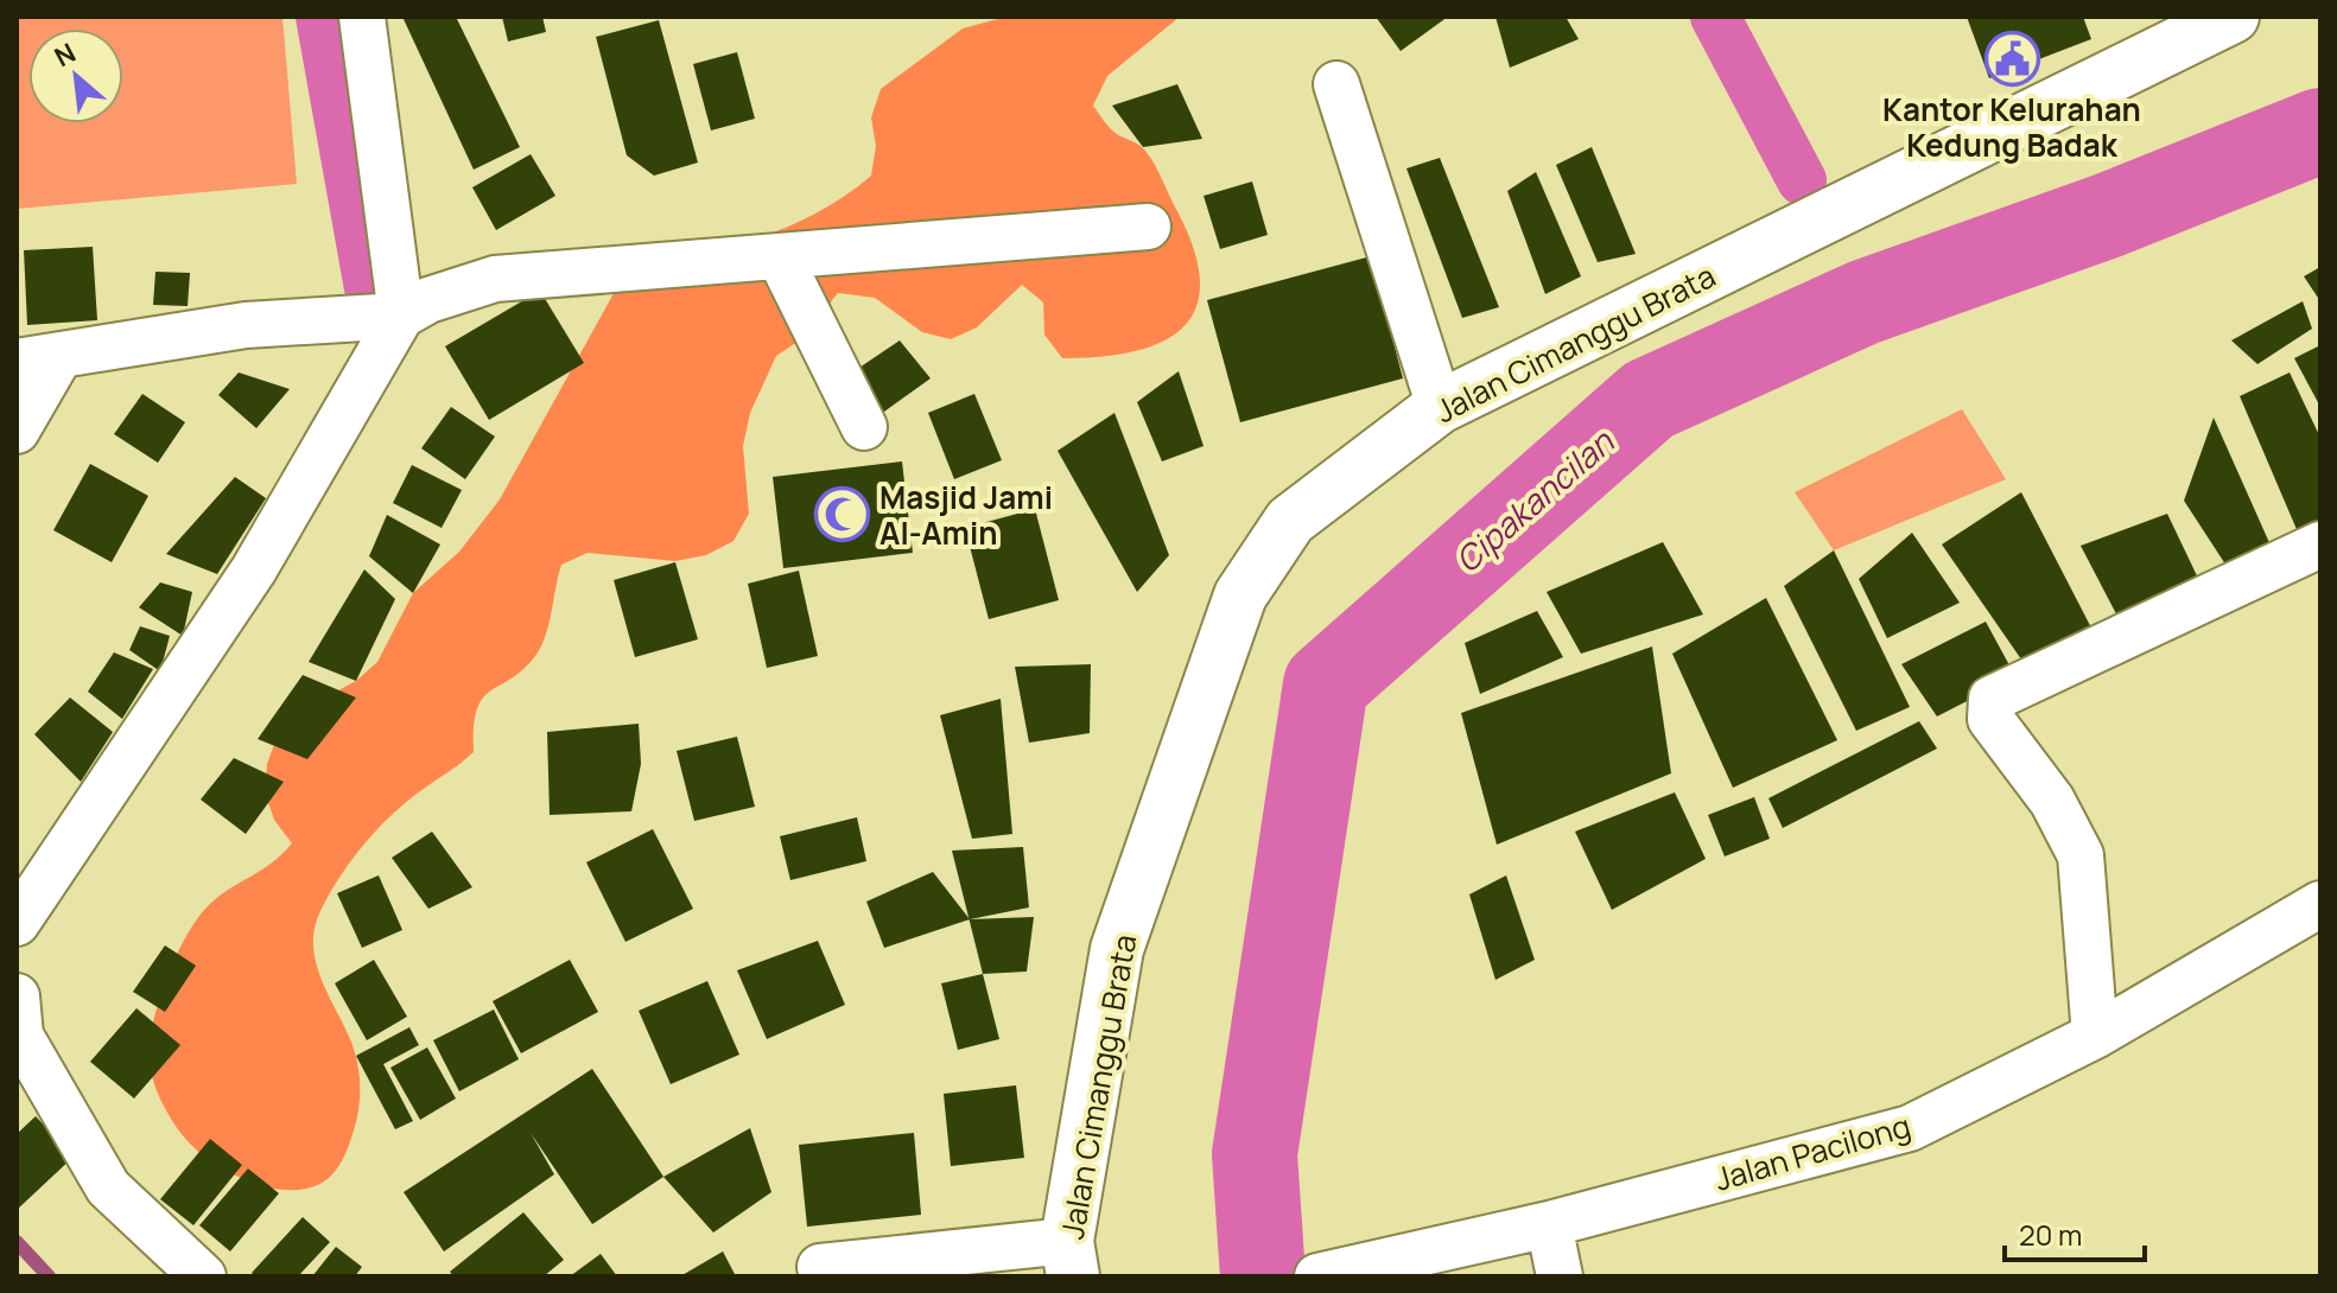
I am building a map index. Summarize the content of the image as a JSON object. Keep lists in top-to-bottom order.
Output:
{
  "streets": {
    "street": ["Jalan Cimanggu Brata", "Jalan Pacilong"]
  },
  "water": ["Cipakancilan"],
  "places": {
    "public building": ["Kantor Kelurahan Kedung Badak"],
    "mosque": ["Masjid Jami Al-Amin"]
  },
  "scale_bar": "20 m",
  "north": "top left"
}
